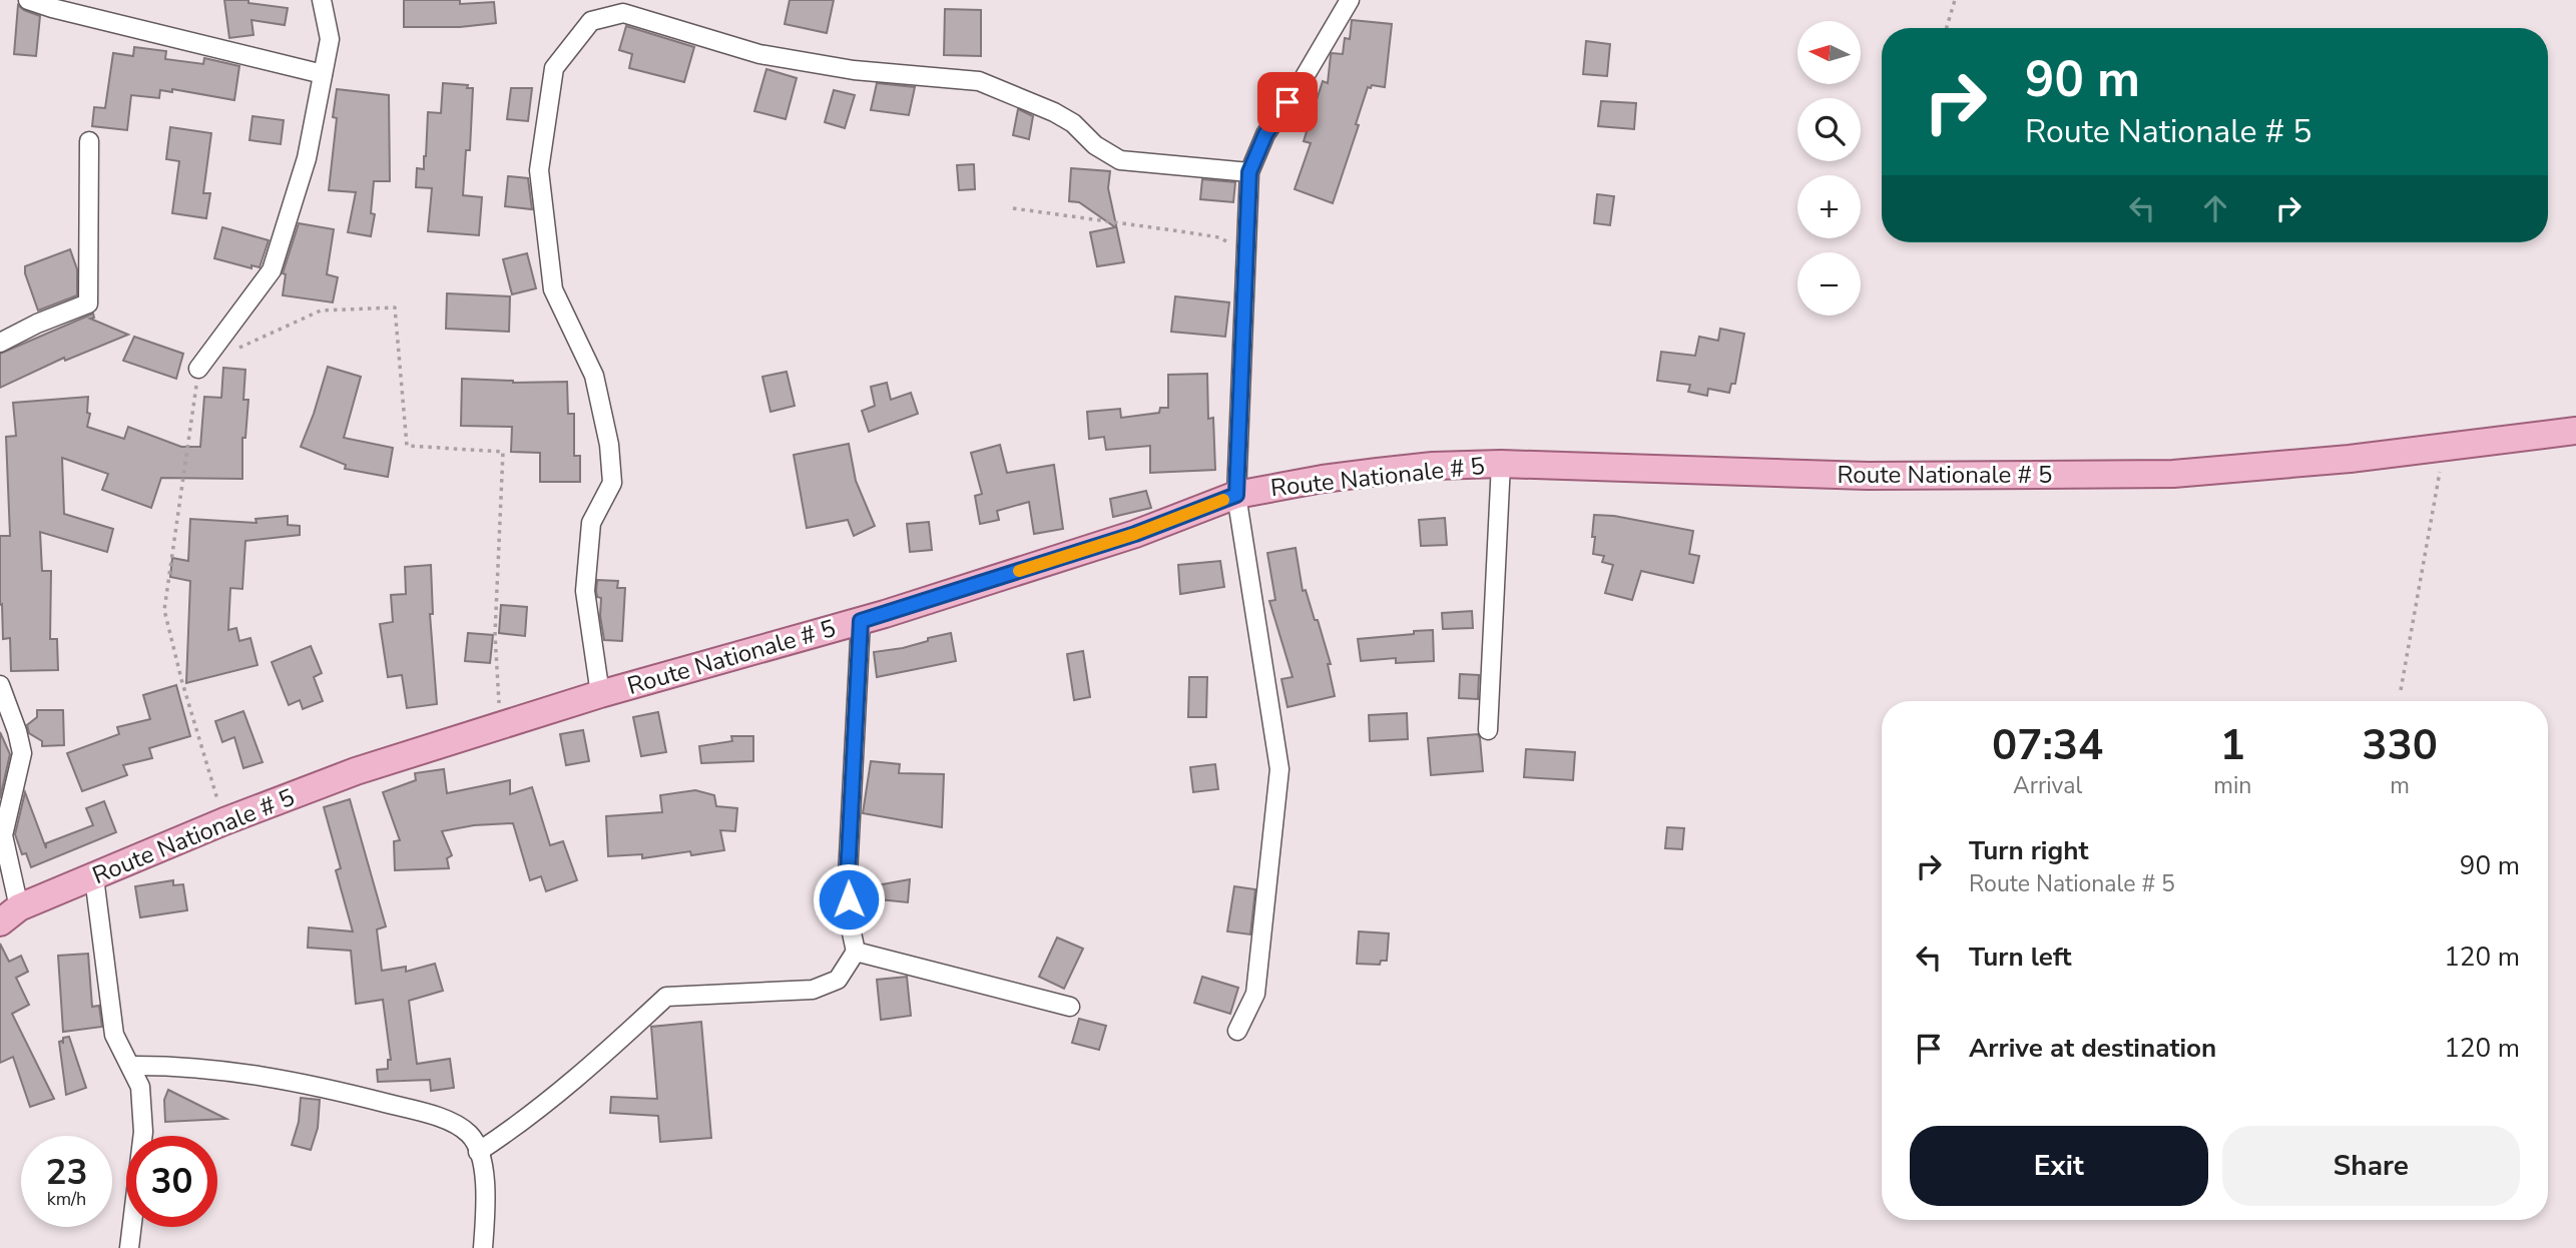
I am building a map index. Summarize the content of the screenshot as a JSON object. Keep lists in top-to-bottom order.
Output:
{
  "streets": {
    "main road": ["Route Nationale # 5"]
  },
  "north": "left",
  "page": {
    "map_buttons": ["+", "−"],
    "turn": ["90 m", "Route Nationale # 5"],
    "eta": [
      "07:34",
      "Arrival",
      "1",
      "min",
      "330",
      "m"
    ],
    "list": [
      {
        "name": "Turn right",
        "note": "Route Nationale # 5",
        "value": "90 m"
      },
      {
        "name": "Turn left",
        "value": "120 m"
      },
      {
        "name": "Arrive at destination",
        "value": "120 m"
      }
    ],
    "buttons": ["Exit", "Share"],
    "speed": "23 km/h",
    "limit": "30"
  }
}
